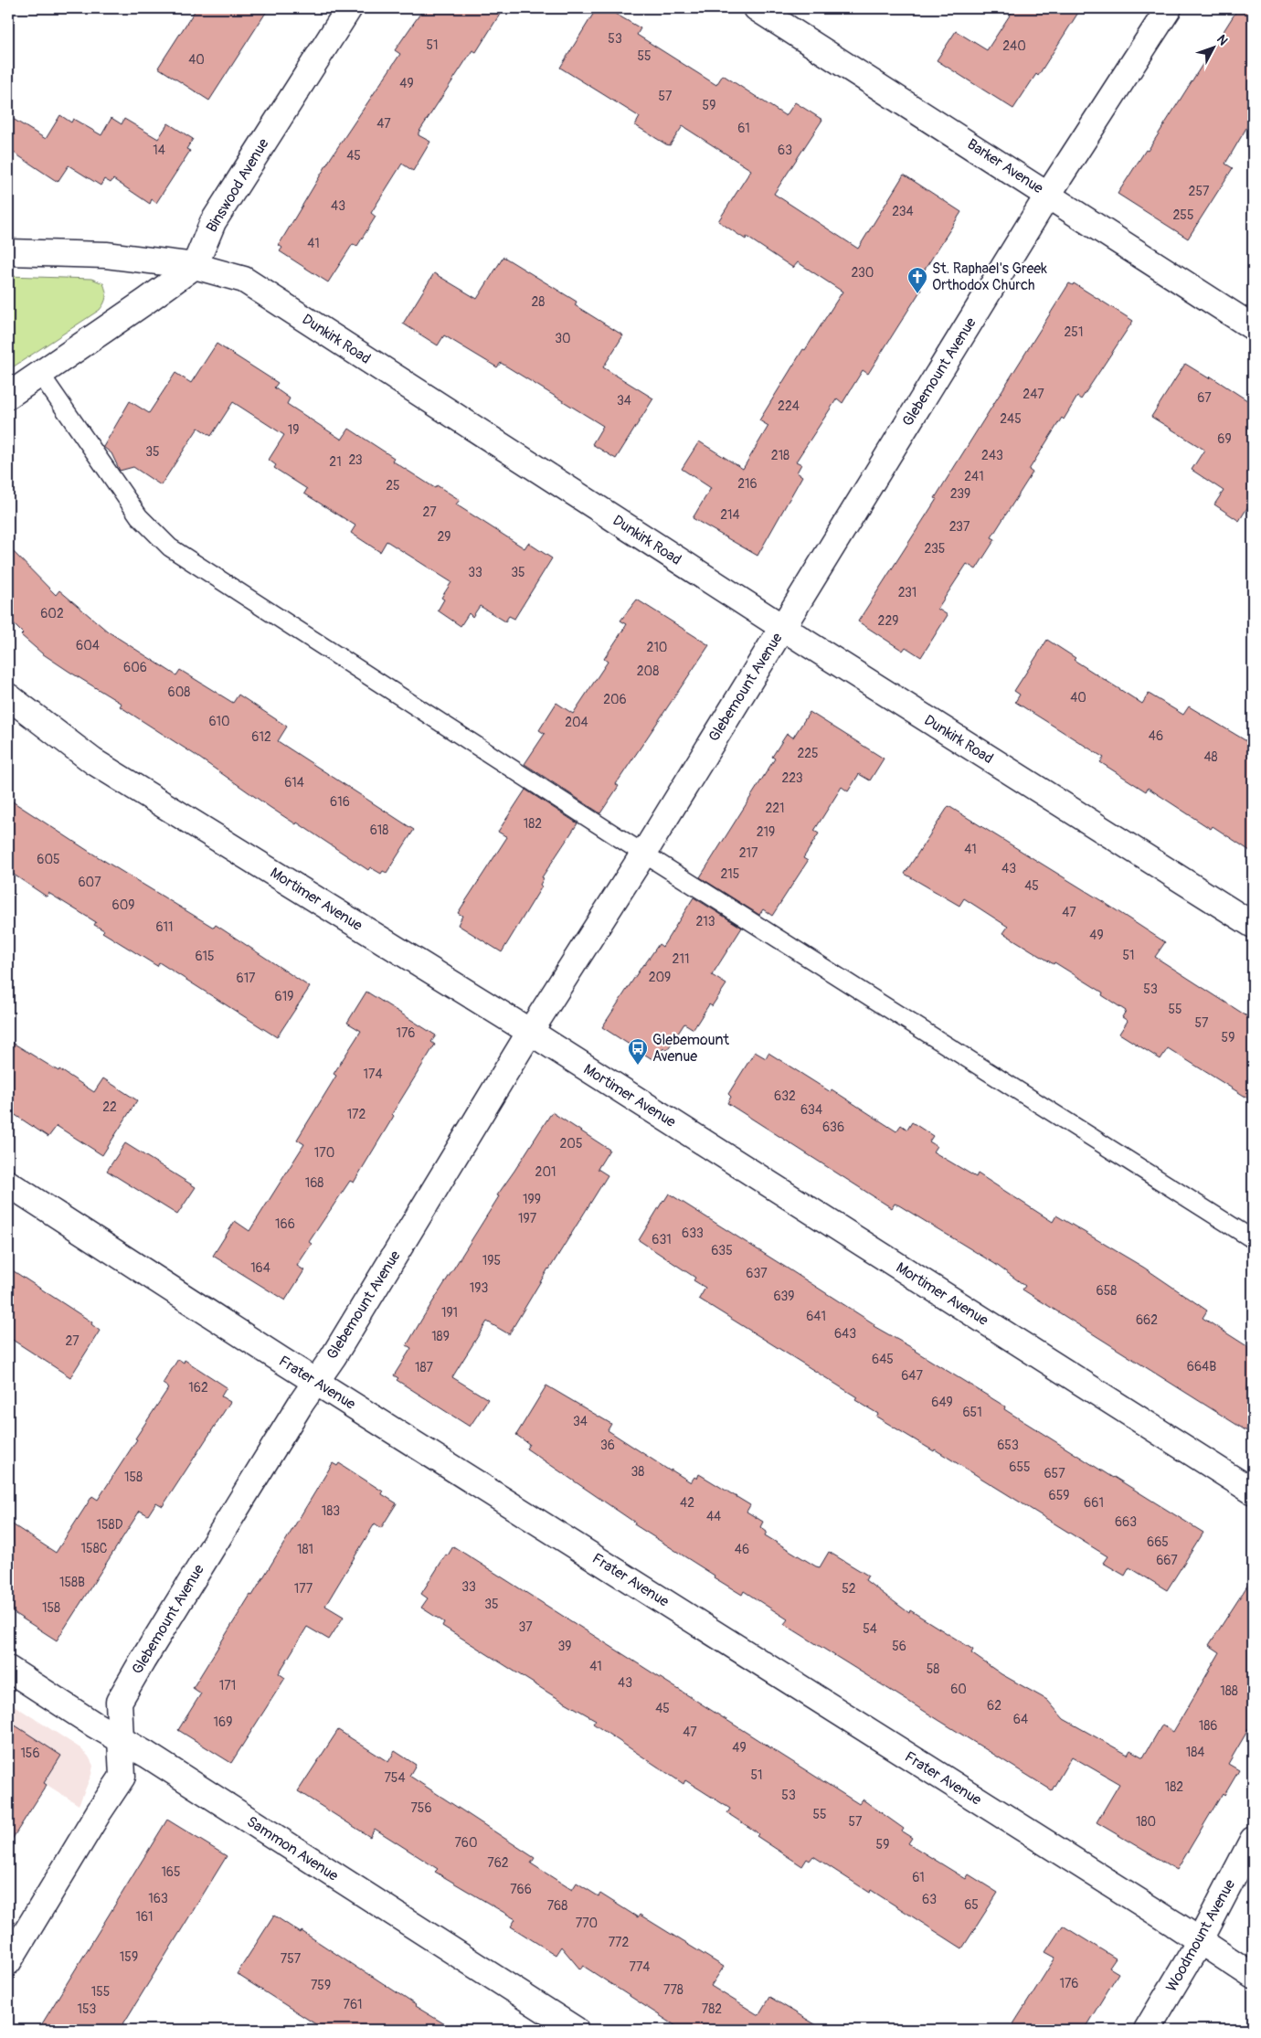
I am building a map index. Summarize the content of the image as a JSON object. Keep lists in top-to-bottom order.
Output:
{
  "streets": {
    "street": [
      "Barker Avenue",
      "Binswood Avenue",
      "Dunkirk Road",
      "Glebemount Avenue",
      "Mortimer Avenue",
      "Frater Avenue",
      "Sammon Avenue",
      "Woodmount Avenue"
    ]
  },
  "crossings": [
    ["Barker Avenue", "Glebemount Avenue"],
    ["Binswood Avenue", "Dunkirk Road"],
    ["Dunkirk Road", "Glebemount Avenue"],
    ["Glebemount Avenue", "Mortimer Avenue"],
    ["Glebemount Avenue", "Frater Avenue"],
    ["Glebemount Avenue", "Sammon Avenue"],
    ["Frater Avenue", "Woodmount Avenue"]
  ],
  "places": {
    "church": ["St. Raphael's Greek Orthodox Church"],
    "bus stop": ["Glebemount Avenue"]
  },
  "house_numbers": [
    "53",
    "51",
    "240",
    "55",
    "40",
    "49",
    "57",
    "59",
    "47",
    "61",
    "14",
    "63",
    "45",
    "257",
    "43",
    "234",
    "255",
    "41",
    "230",
    "28",
    "251",
    "30",
    "247",
    "67",
    "34",
    "224",
    "245",
    "19",
    "69",
    "35",
    "218",
    "243",
    "23",
    "21",
    "241",
    "216",
    "25",
    "239",
    "27",
    "214",
    "237",
    "29",
    "235",
    "33",
    "35",
    "231",
    "602",
    "229",
    "604",
    "210",
    "606",
    "208",
    "608",
    "40",
    "206",
    "610",
    "204",
    "46",
    "612",
    "225",
    "48",
    "223",
    "614",
    "616",
    "221",
    "182",
    "618",
    "219",
    "41",
    "217",
    "605",
    "43",
    "215",
    "607",
    "45",
    "609",
    "47",
    "213",
    "611",
    "49",
    "51",
    "615",
    "211",
    "209",
    "617",
    "53",
    "619",
    "55",
    "57",
    "176",
    "59",
    "174",
    "632",
    "22",
    "634",
    "172",
    "636",
    "205",
    "170",
    "201",
    "168",
    "199",
    "197",
    "166",
    "633",
    "631",
    "635",
    "195",
    "164",
    "637",
    "193",
    "658",
    "639",
    "191",
    "641",
    "662",
    "643",
    "189",
    "27",
    "645",
    "664B",
    "187",
    "647",
    "162",
    "649",
    "651",
    "34",
    "36",
    "653",
    "655",
    "38",
    "657",
    "158",
    "659",
    "42",
    "661",
    "183",
    "44",
    "663",
    "158D",
    "665",
    "158C",
    "181",
    "46",
    "667",
    "158B",
    "33",
    "177",
    "52",
    "35",
    "158",
    "37",
    "54",
    "39",
    "56",
    "41",
    "58",
    "43",
    "171",
    "60",
    "188",
    "62",
    "45",
    "64",
    "169",
    "186",
    "47",
    "49",
    "184",
    "156",
    "51",
    "754",
    "182",
    "53",
    "756",
    "55",
    "57",
    "180",
    "760",
    "59",
    "762",
    "165",
    "61",
    "766",
    "163",
    "63",
    "65",
    "768",
    "161",
    "770",
    "772",
    "159",
    "757",
    "774",
    "176",
    "759",
    "778",
    "155",
    "761",
    "153",
    "782"
  ],
  "north": "top right"
}
